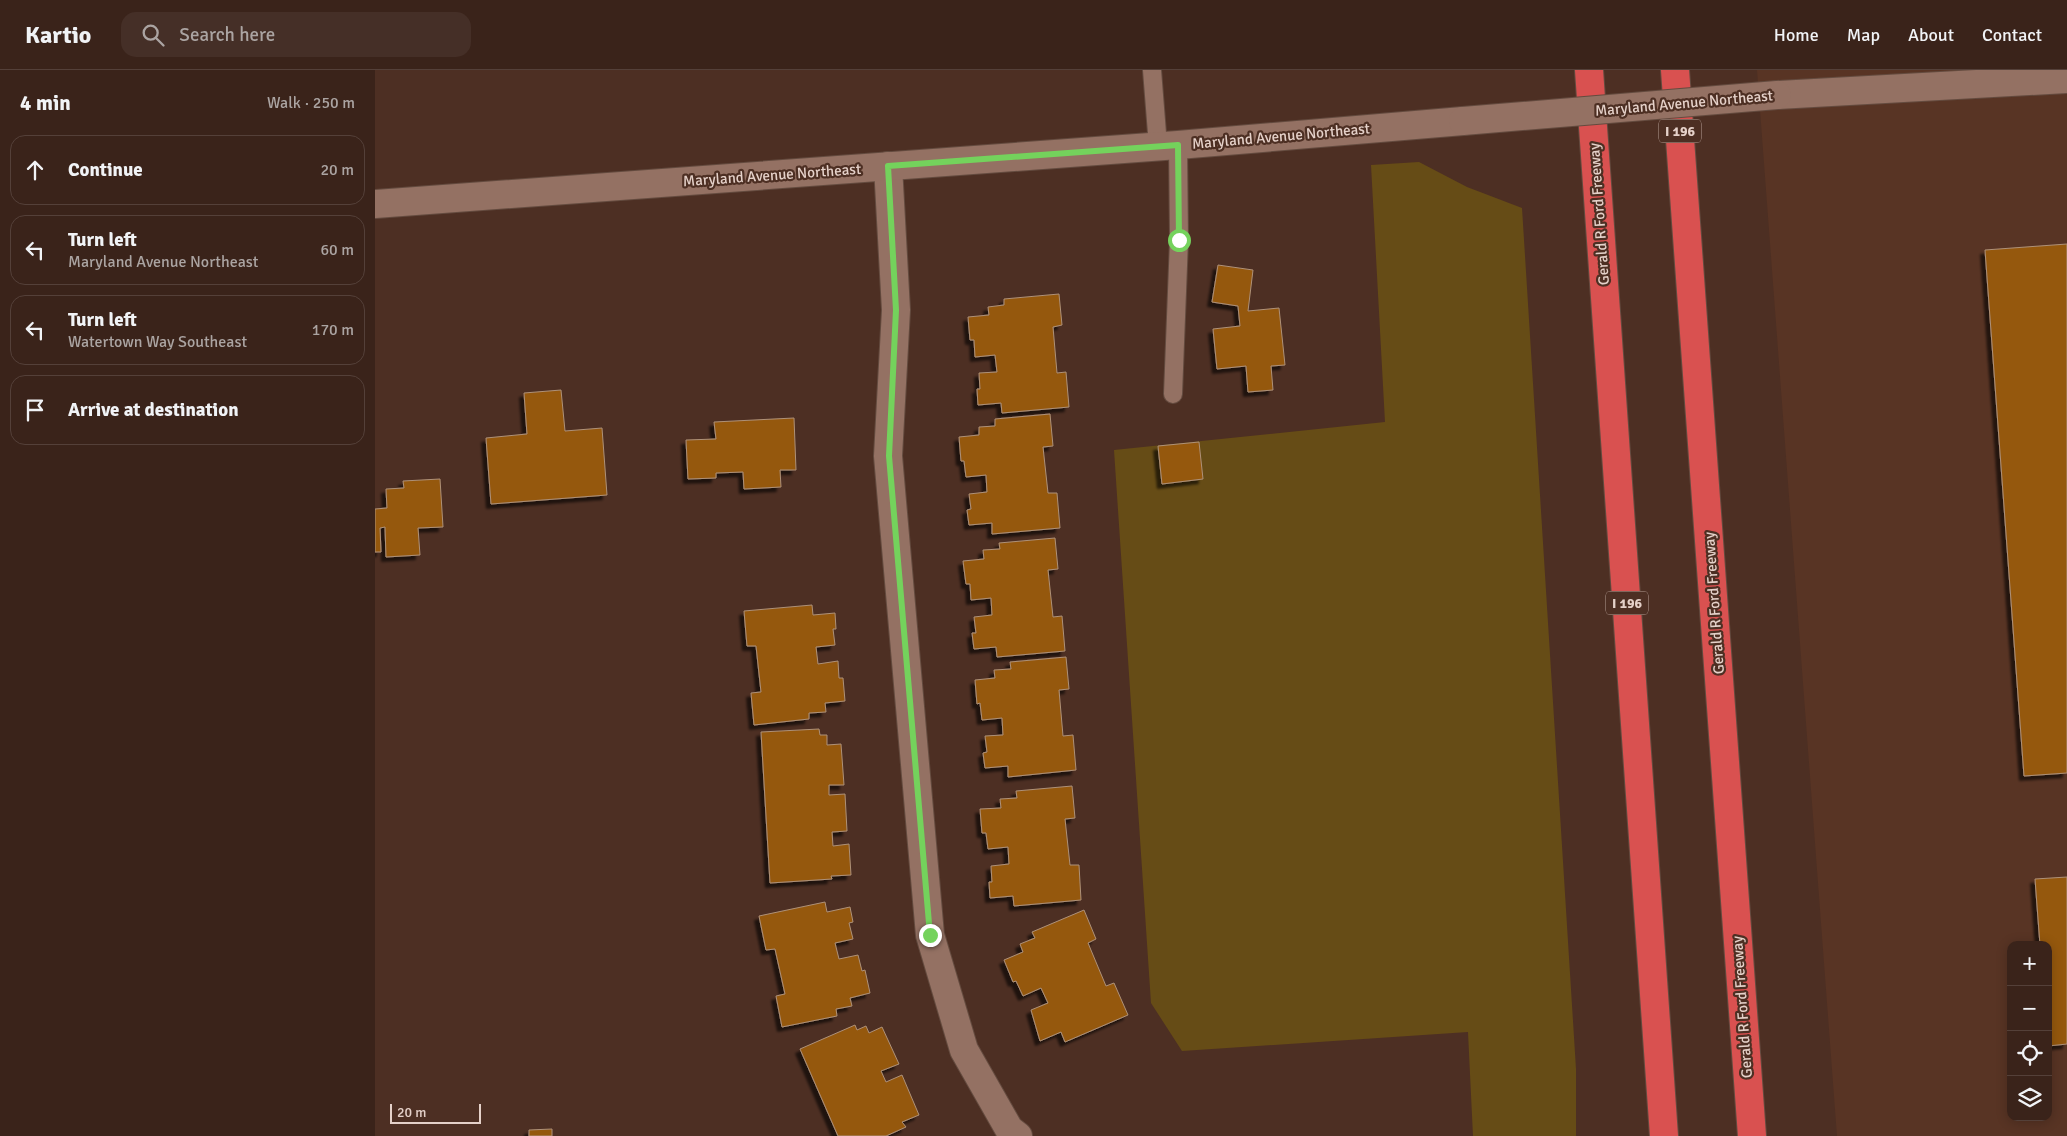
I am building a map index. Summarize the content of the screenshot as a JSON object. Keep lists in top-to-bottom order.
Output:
{
  "streets": {
    "highway": ["I 196", "Gerald R Ford Freeway"],
    "street": ["Maryland Avenue Northeast"]
  },
  "scale_bar": "20 m",
  "page": {
    "header": "Kartio",
    "search": "Search here",
    "nav": [
      "Home",
      "Map",
      "About",
      "Contact"
    ],
    "heading": ["4 min", "Walk · 250 m"],
    "list": [
      ["Continue", "20 m"],
      ["Turn left", "Maryland Avenue Northeast", "60 m"],
      ["Turn left", "Watertown Way Southeast", "170 m"],
      "Arrive at destination"
    ],
    "map_buttons": ["+", "−"],
    "scale": "20 m"
  }
}
